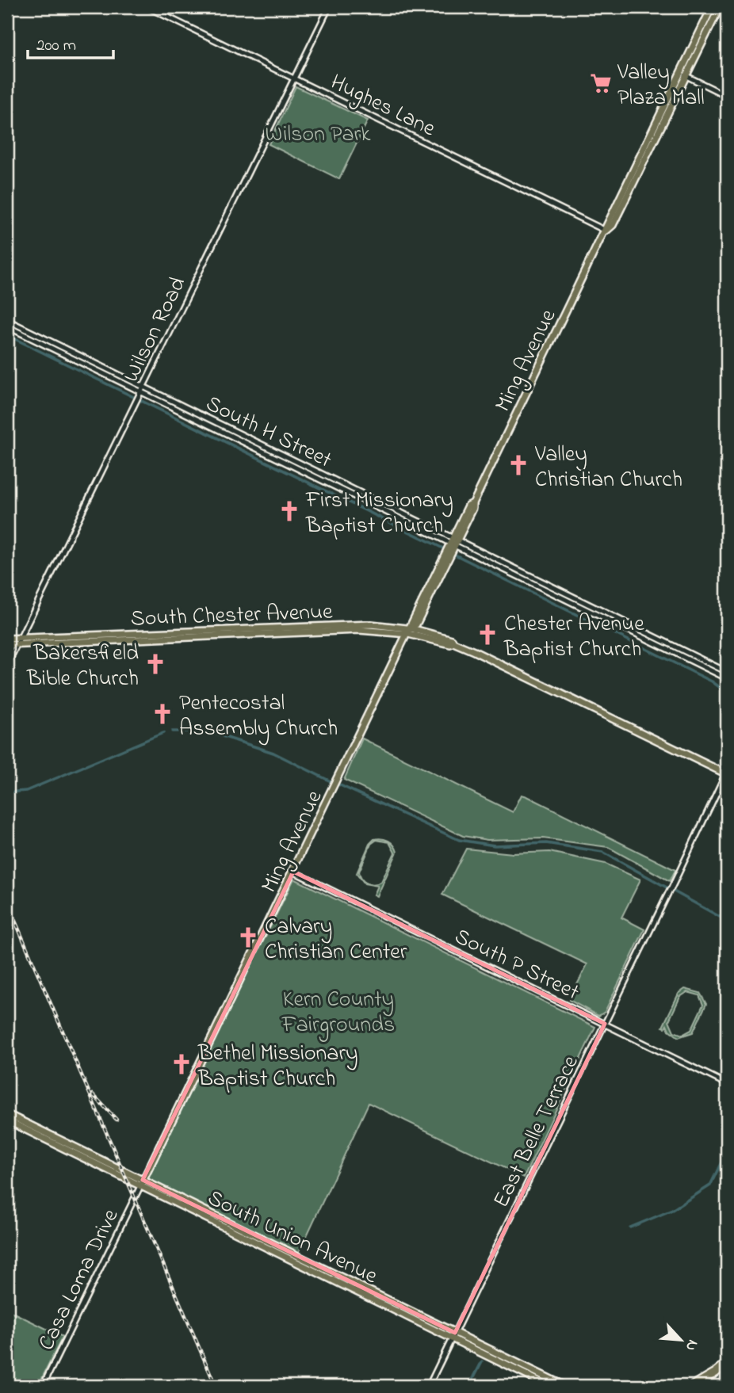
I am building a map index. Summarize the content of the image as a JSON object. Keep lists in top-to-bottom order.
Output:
{
  "streets": {
    "main road": ["Ming Avenue", "South Chester Avenue", "South Union Avenue"],
    "street": [
      "Hughes Lane",
      "Wilson Road",
      "South H Street",
      "South P Street",
      "East Belle Terrace",
      "Casa Loma Drive"
    ]
  },
  "crossings": [
    ["Hughes Lane", "Wilson Road"],
    ["Hughes Lane", "Ming Avenue"],
    ["Wilson Road", "South H Street"],
    ["Wilson Road", "South Chester Avenue"],
    ["Ming Avenue", "South H Street"],
    ["Ming Avenue", "South Chester Avenue"],
    ["Ming Avenue", "South P Street"],
    ["Ming Avenue", "South Union Avenue"],
    ["Ming Avenue", "Casa Loma Drive"],
    ["South Chester Avenue", "East Belle Terrace"],
    ["South P Street", "East Belle Terrace"],
    ["East Belle Terrace", "South Union Avenue"],
    ["South Union Avenue", "Casa Loma Drive"]
  ],
  "parks": ["Wilson Park", "Kern County Fairgrounds"],
  "places": {
    "supermarket": ["Valley Plaza Mall"],
    "church": [
      "Valley Christian Church",
      "First Missionary Baptist Church",
      "Chester Avenue Baptist Church",
      "Bakersfield Bible Church",
      "Pentecostal Assembly Church",
      "Calvary Christian Center",
      "Bethel Missionary Baptist Church"
    ]
  },
  "scale_bar": "200 m",
  "north": "bottom right"
}
